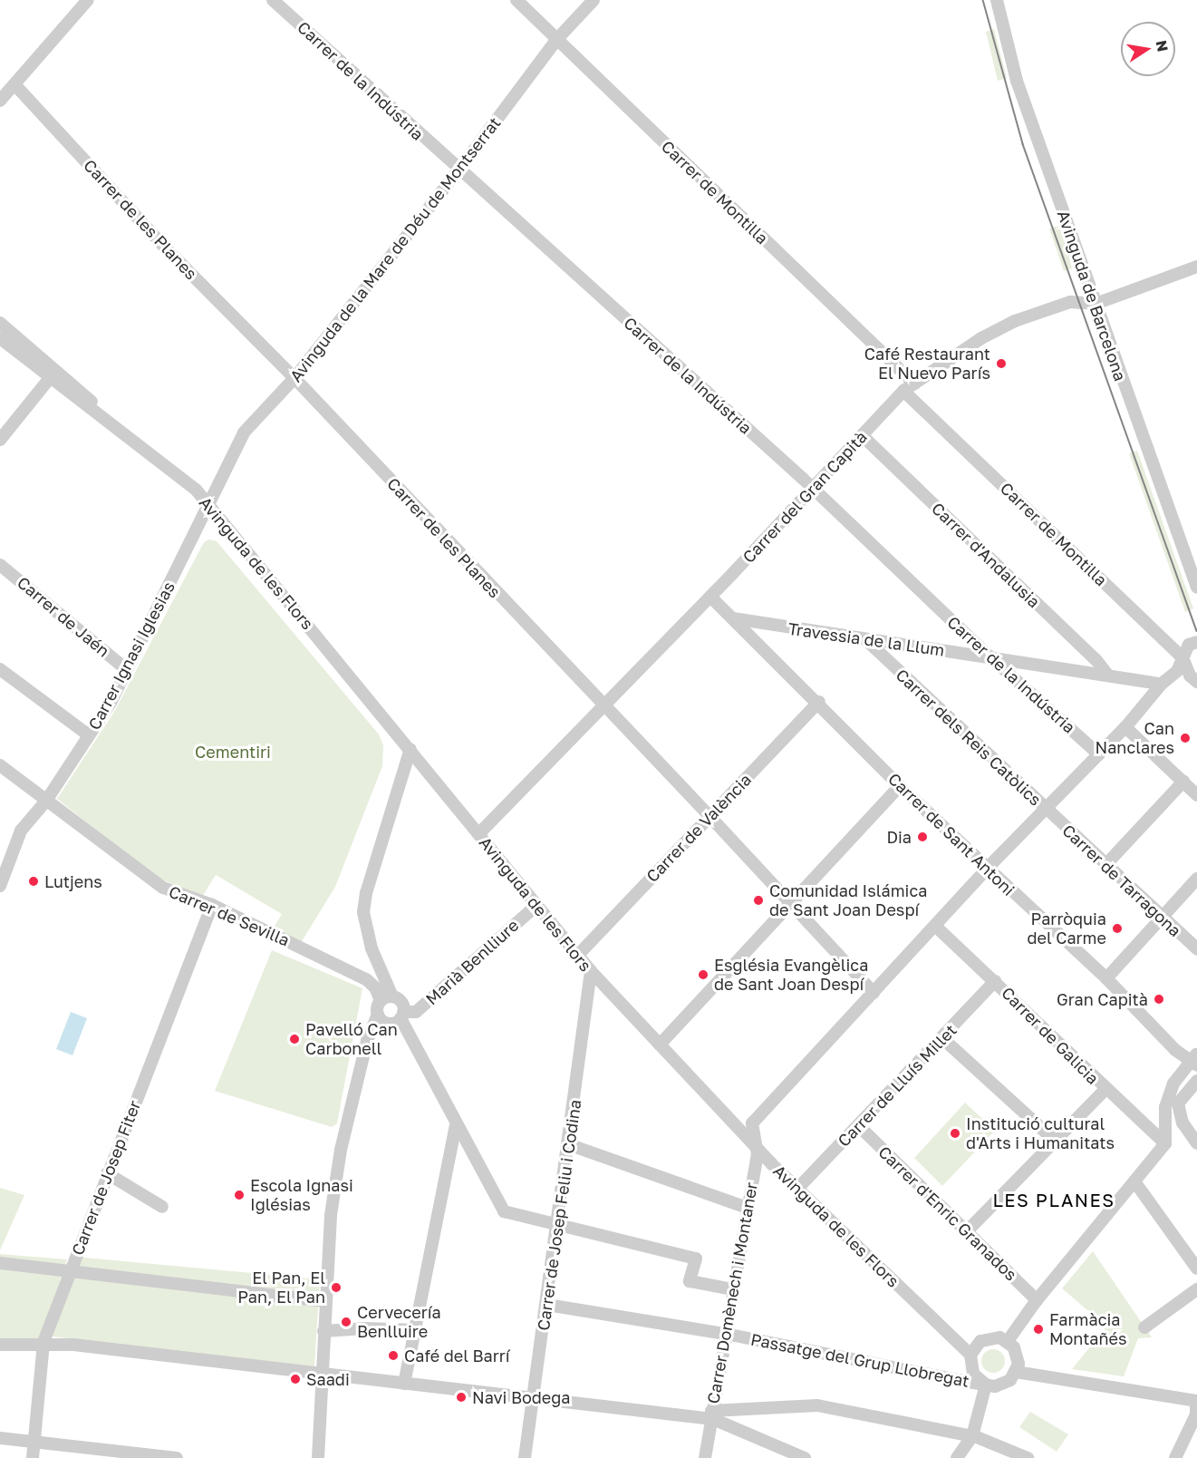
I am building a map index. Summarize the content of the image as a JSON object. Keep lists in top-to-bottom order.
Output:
{
  "streets": {
    "street": [
      "Carrer de la Indústria",
      "Carrer de Montilla",
      "Carrer de les Planes",
      "Avinguda de la Mare de Déu de Montserrat",
      "Avinguda de Barcelona",
      "Carrer del Gran Capità",
      "Carrer d'Andalusia",
      "Avinguda de les Flors",
      "Carrer de Jaén",
      "Travessia de la Llum",
      "Carrer Ignasi Iglesias",
      "Carrer dels Reis Catòlics",
      "Carrer de València",
      "Carrer de Sant Antoni",
      "Carrer de Tarragona",
      "Carrer de Sevilla",
      "Marià Benlliure",
      "Carrer de Galicia",
      "Carrer de Lluís Millet",
      "Carrer de Josep Fiter",
      "Carrer d'Enric Granados",
      "Carrer de Josep Feliu i Codina",
      "Carrer Domènech i Montaner",
      "Passatge del Grup Llobregat"
    ]
  },
  "crossings": [
    ["Carrer de la Indústria", "Avinguda de la Mare de Déu de Montserrat"],
    ["Carrer de la Indústria", "Carrer del Gran Capità"],
    ["Carrer de la Indústria", "Travessia de la Llum"],
    ["Carrer de la Indústria", "Carrer Domènech i Montaner"],
    ["Carrer de Montilla", "Avinguda de la Mare de Déu de Montserrat"],
    ["Carrer de Montilla", "Carrer del Gran Capità"],
    ["Carrer de Montilla", "Carrer Domènech i Montaner"],
    ["Carrer de les Planes", "Avinguda de la Mare de Déu de Montserrat"],
    ["Carrer de les Planes", "Carrer del Gran Capità"],
    ["Carrer de les Planes", "Carrer de València"],
    ["Carrer de les Planes", "Carrer Domènech i Montaner"],
    ["Avinguda de la Mare de Déu de Montserrat", "Avinguda de les Flors"],
    ["Avinguda de la Mare de Déu de Montserrat", "Carrer Ignasi Iglesias"],
    ["Avinguda de Barcelona", "Carrer del Gran Capità"],
    ["Carrer del Gran Capità", "Carrer d'Andalusia"],
    ["Carrer del Gran Capità", "Avinguda de les Flors"],
    ["Carrer del Gran Capità", "Carrer de Sant Antoni"],
    ["Carrer d'Andalusia", "Travessia de la Llum"],
    ["Avinguda de les Flors", "Carrer Ignasi Iglesias"],
    ["Avinguda de les Flors", "Carrer de València"],
    ["Avinguda de les Flors", "Marià Benlliure"],
    ["Avinguda de les Flors", "Carrer de Lluís Millet"],
    ["Avinguda de les Flors", "Carrer de Josep Feliu i Codina"],
    ["Avinguda de les Flors", "Carrer Domènech i Montaner"],
    ["Avinguda de les Flors", "Passatge del Grup Llobregat"],
    ["Carrer de Jaén", "Carrer Ignasi Iglesias"],
    ["Travessia de la Llum", "Carrer dels Reis Catòlics"],
    ["Travessia de la Llum", "Carrer de Sant Antoni"],
    ["Travessia de la Llum", "Carrer Domènech i Montaner"],
    ["Carrer Ignasi Iglesias", "Carrer de Sevilla"],
    ["Carrer dels Reis Catòlics", "Carrer de Tarragona"],
    ["Carrer dels Reis Catòlics", "Carrer Domènech i Montaner"],
    ["Carrer de València", "Carrer de Sant Antoni"],
    ["Carrer de Sant Antoni", "Carrer Domènech i Montaner"],
    ["Carrer de Tarragona", "Carrer Domènech i Montaner"],
    ["Carrer de Sevilla", "Marià Benlliure"],
    ["Carrer de Sevilla", "Carrer de Josep Fiter"],
    ["Carrer de Galicia", "Carrer de Lluís Millet"],
    ["Carrer de Galicia", "Carrer Domènech i Montaner"],
    ["Carrer de Lluís Millet", "Carrer d'Enric Granados"]
  ],
  "districts": ["LES PLANES"],
  "parks": ["Cementiri"],
  "places": [
    "Café Restaurant El Nuevo París",
    "Can Nanclares",
    "Dia",
    "Lutjens",
    "Comunidad Islámica de Sant Joan Despí",
    "Parròquia del Carme",
    "Església Evangèlica de Sant Joan Despí",
    "Gran Capità",
    "Pavelló Can Carbonell",
    "Institució cultural d'Arts i Humanitats",
    "Escola Ignasi Iglésias",
    "El Pan, El Pan, El Pan",
    "Cervecería Benlluire",
    "Farmàcia Montañés",
    "Café del Barrí",
    "Saadi",
    "Navi Bodega"
  ],
  "north": "right"
}
